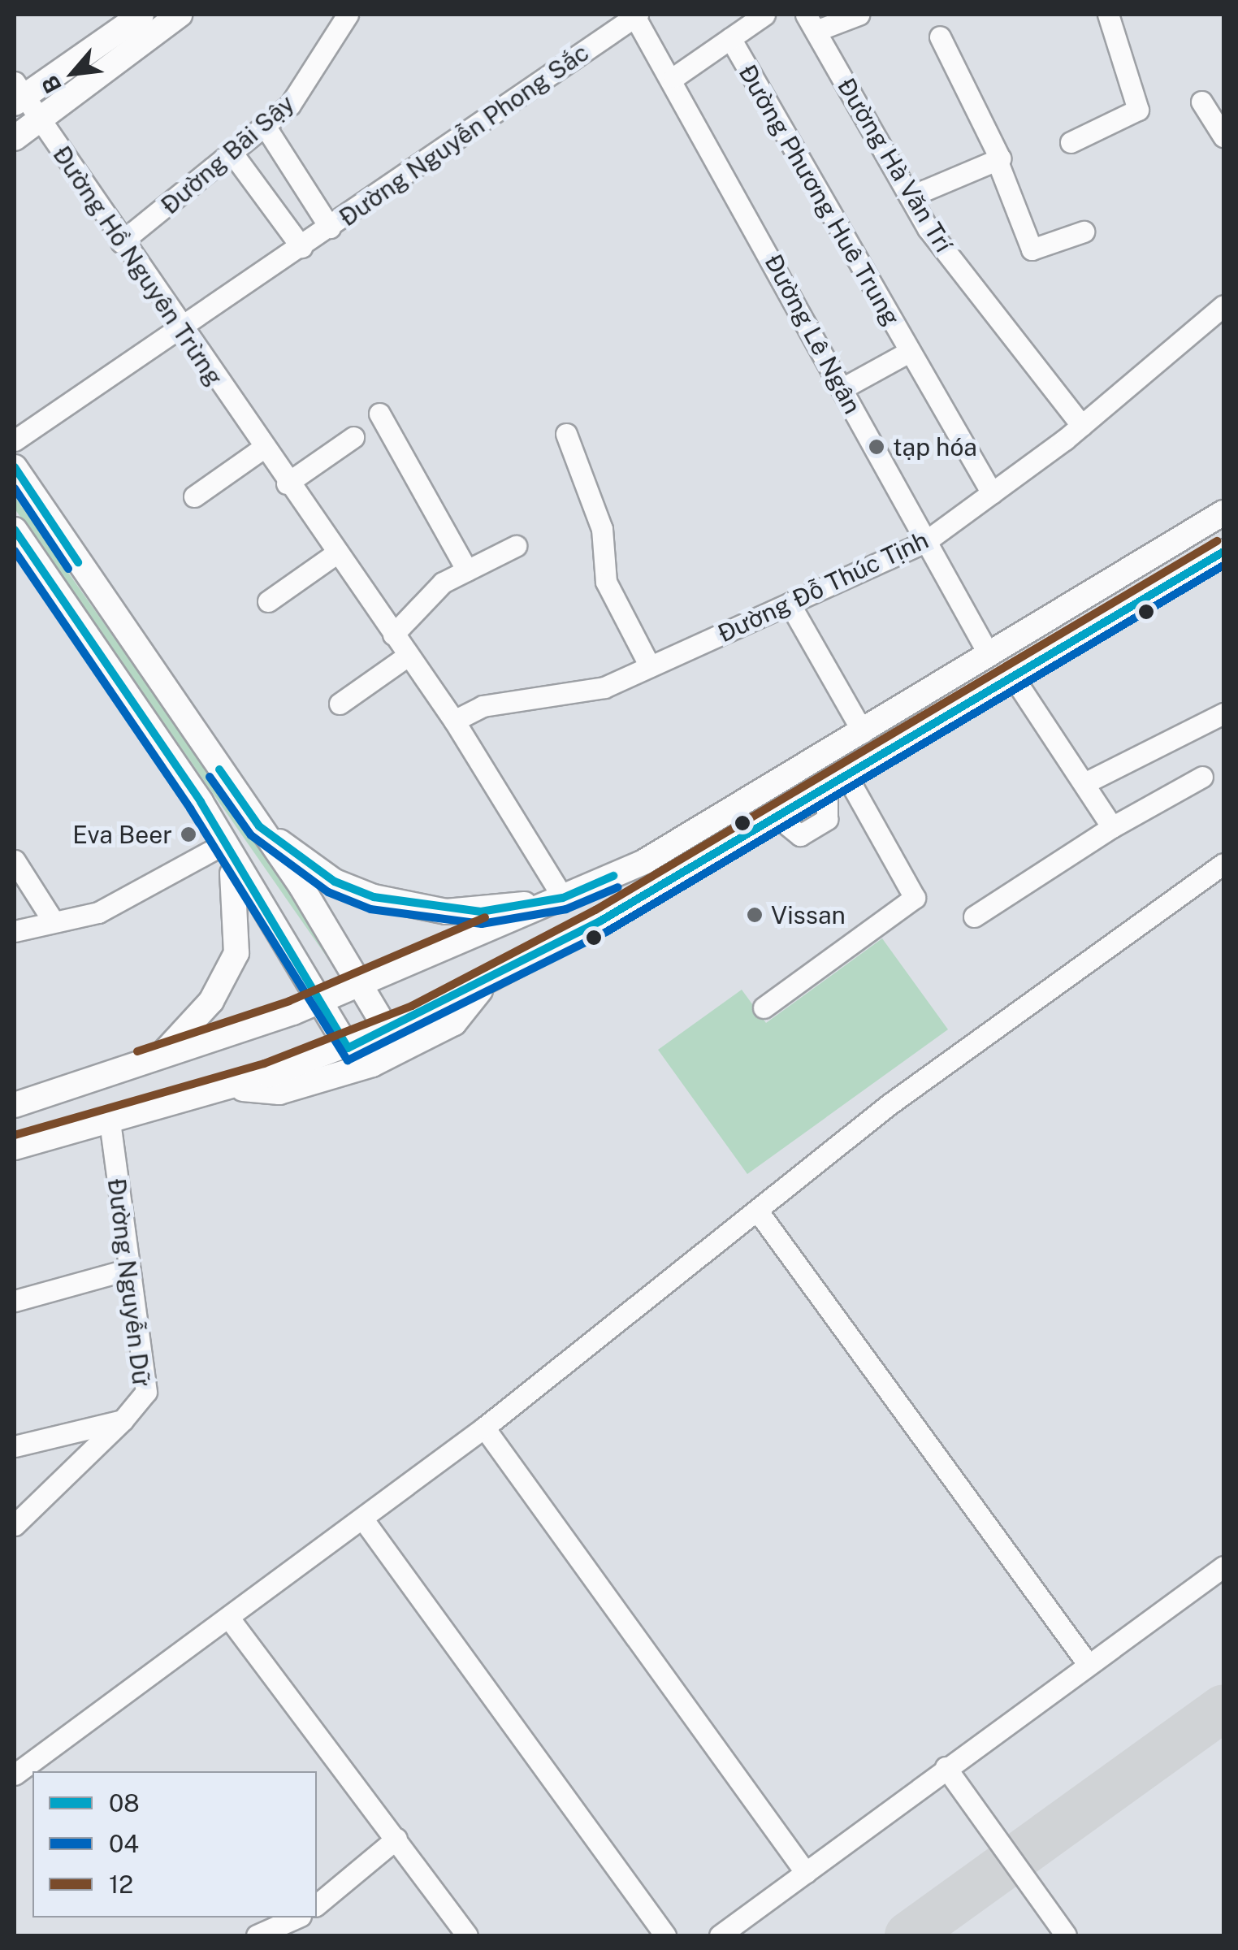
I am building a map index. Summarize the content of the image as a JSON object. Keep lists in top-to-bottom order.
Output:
{
  "streets": {
    "street": [
      "Đường Nguyễn Phong Sắc",
      "Đường Bãi Sậy",
      "Đường Hà Văn Trí",
      "Đường Phương Huê Trung",
      "Đường Hồ Nguyên Trừng",
      "Đường Lê Ngân",
      "Đường Đỗ Thúc Tịnh",
      "Đường Nguyễn Dữ"
    ]
  },
  "crossings": [
    ["Đường Nguyễn Phong Sắc", "Đường Bãi Sậy"],
    ["Đường Nguyễn Phong Sắc", "Đường Hồ Nguyên Trừng"],
    ["Đường Nguyễn Phong Sắc", "Đường Lê Ngân"],
    ["Đường Bãi Sậy", "Đường Hồ Nguyên Trừng"],
    ["Đường Hà Văn Trí", "Đường Đỗ Thúc Tịnh"],
    ["Đường Phương Huê Trung", "Đường Lê Ngân"],
    ["Đường Phương Huê Trung", "Đường Đỗ Thúc Tịnh"],
    ["Đường Hồ Nguyên Trừng", "Đường Đỗ Thúc Tịnh"],
    ["Đường Lê Ngân", "Đường Đỗ Thúc Tịnh"]
  ],
  "places": ["tạp hóa", "Eva Beer", "Vissan"],
  "lines": ["transit line 08", "transit line 04", "transit line 12"],
  "legend": ["08", "04", "12"],
  "north": "bottom left"
}
